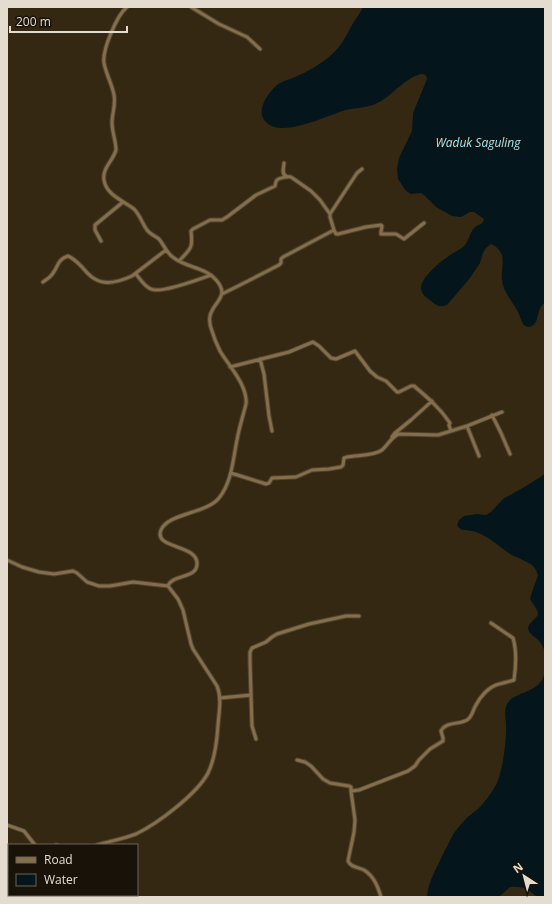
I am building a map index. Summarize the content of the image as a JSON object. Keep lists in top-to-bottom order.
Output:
{
  "water": ["Waduk Saguling"],
  "legend": ["Road", "Water"],
  "scale_bar": "200 m",
  "north": "top left"
}
